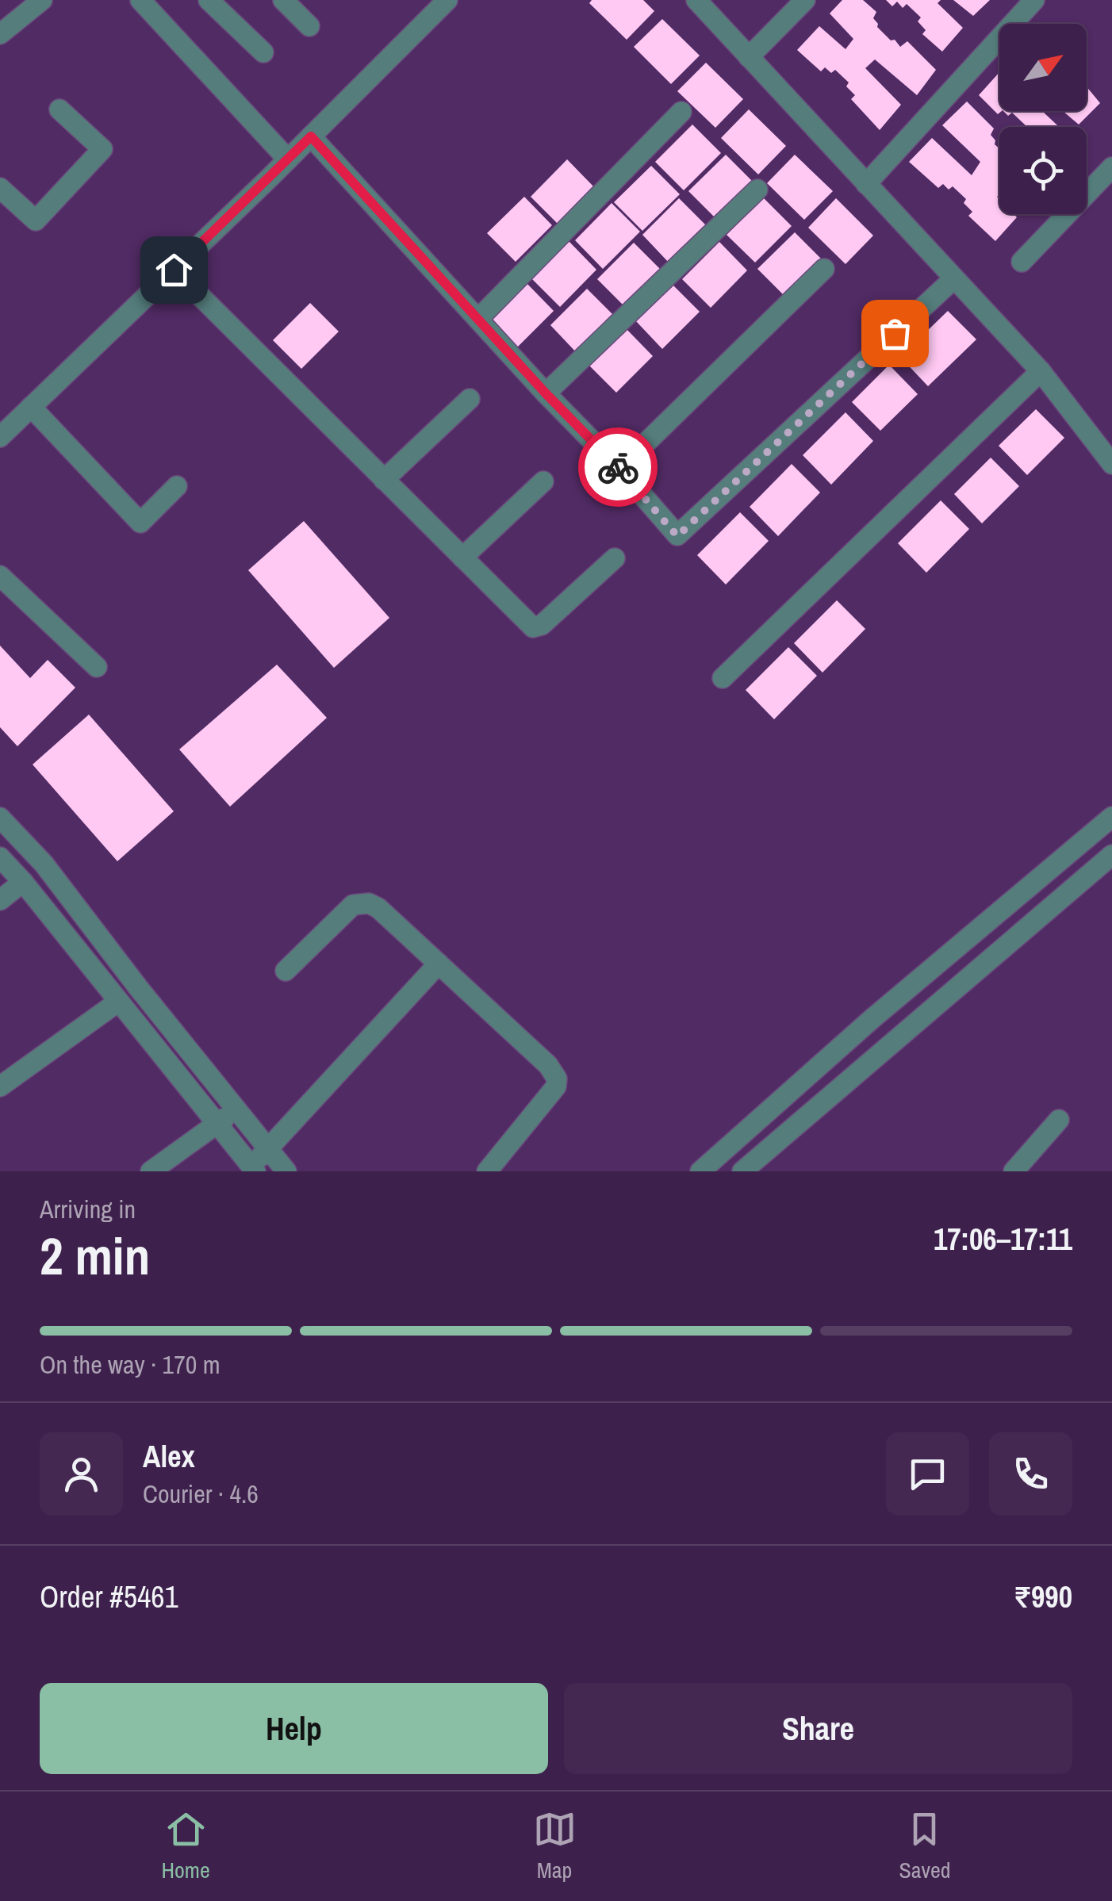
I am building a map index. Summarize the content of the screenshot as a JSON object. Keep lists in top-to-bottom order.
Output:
{
  "north": "top right",
  "page": {
    "heading": ["2 min", "Arriving in", "17:06–17:11"],
    "panel": [
      "Alex",
      "Courier · 4.6",
      "Order #5461",
      "₹990"
    ],
    "bar": "On the way · 170 m",
    "buttons": ["Help", "Share"],
    "tabs": ["Home", "Map", "Saved"]
  }
}
